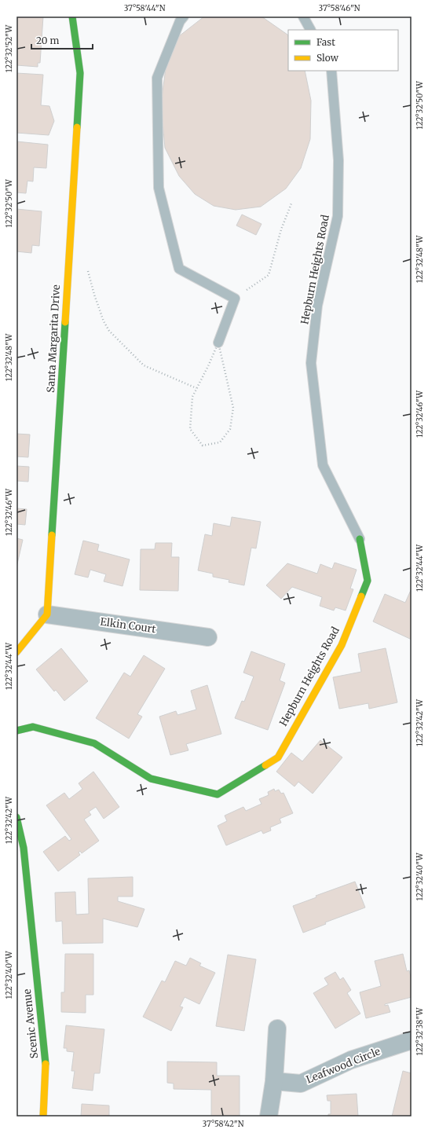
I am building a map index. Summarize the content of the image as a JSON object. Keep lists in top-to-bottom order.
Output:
{
  "streets": {
    "street": [
      "Hepburn Heights Road",
      "Santa Margarita Drive",
      "Elkin Court",
      "Scenic Avenue",
      "Leafwood Circle"
    ]
  },
  "crossings": [
    ["Santa Margarita Drive", "Elkin Court"]
  ],
  "legend": ["Fast", "Slow"],
  "scale_bar": "20 m",
  "coordinates": [
    "37°58'44\"N",
    "37°58'46\"N",
    "122°32'52\"W",
    "122°32'50\"W",
    "122°32'48\"W",
    "122°32'46\"W",
    "122°32'44\"W",
    "122°32'42\"W",
    "122°32'40\"W",
    "122°32'38\"W",
    "37°58'42\"N"
  ]
}
